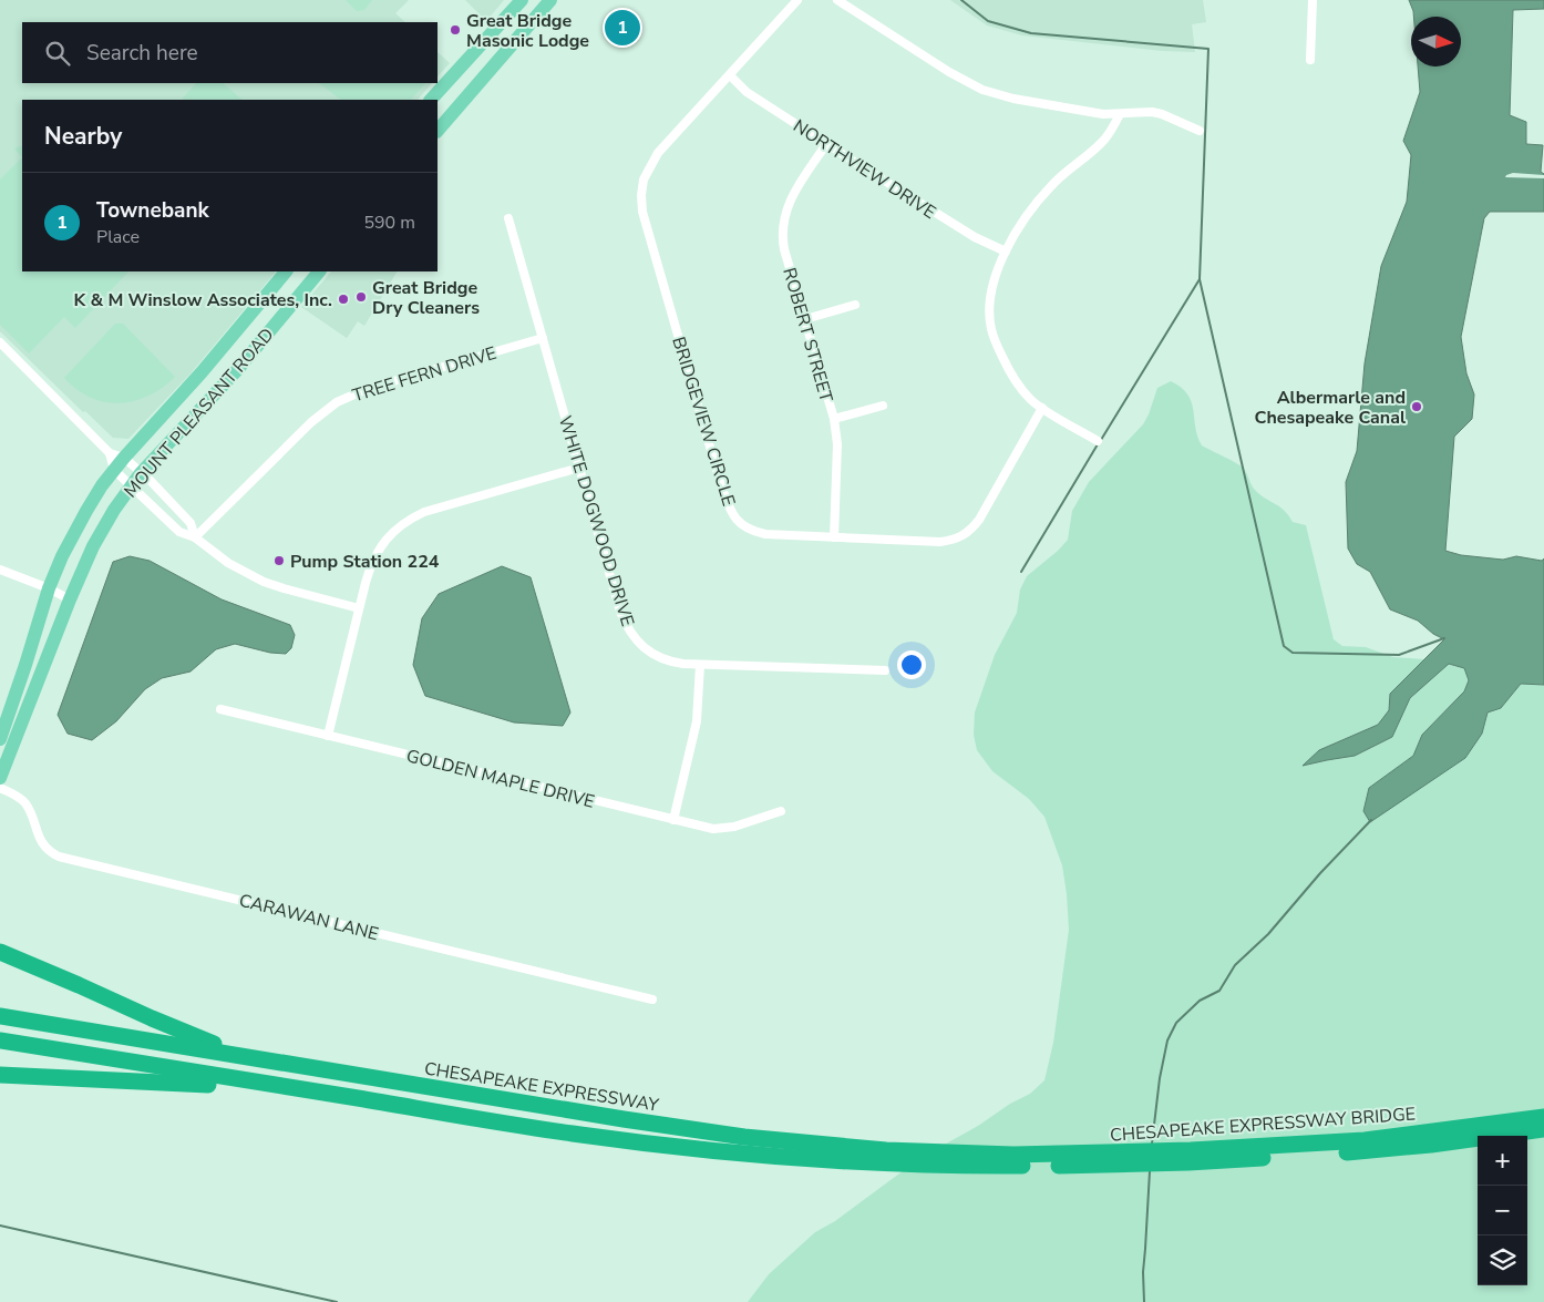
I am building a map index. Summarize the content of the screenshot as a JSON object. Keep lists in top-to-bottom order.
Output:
{
  "streets": {
    "highway": ["CHESAPEAKE EXPRESSWAY", "CHESAPEAKE EXPRESSWAY BRIDGE"],
    "main road": ["MOUNT PLEASANT ROAD"],
    "street": [
      "NORTHVIEW DRIVE",
      "ROBERT STREET",
      "TREE FERN DRIVE",
      "BRIDGEVIEW CIRCLE",
      "WHITE DOGWOOD DRIVE",
      "GOLDEN MAPLE DRIVE",
      "CARAWAN LANE"
    ]
  },
  "crossings": [
    ["NORTHVIEW DRIVE", "ROBERT STREET"],
    ["NORTHVIEW DRIVE", "BRIDGEVIEW CIRCLE"],
    ["ROBERT STREET", "BRIDGEVIEW CIRCLE"],
    ["TREE FERN DRIVE", "WHITE DOGWOOD DRIVE"],
    ["CHESAPEAKE EXPRESSWAY", "CHESAPEAKE EXPRESSWAY BRIDGE"]
  ],
  "places": [
    "Great Bridge Masonic Lodge",
    "Great Bridge Dry Cleaners",
    "K & M Winslow Associates, Inc.",
    "Albermarle and Chesapeake Canal",
    "Pump Station 224"
  ],
  "north": "right",
  "page": {
    "pins": "1",
    "search": "Search here",
    "heading": "Nearby",
    "list": [
      {
        "mark": "1",
        "name": "Townebank",
        "note": "Place",
        "value": "590 m"
      }
    ],
    "map_buttons": ["+", "−"]
  }
}
